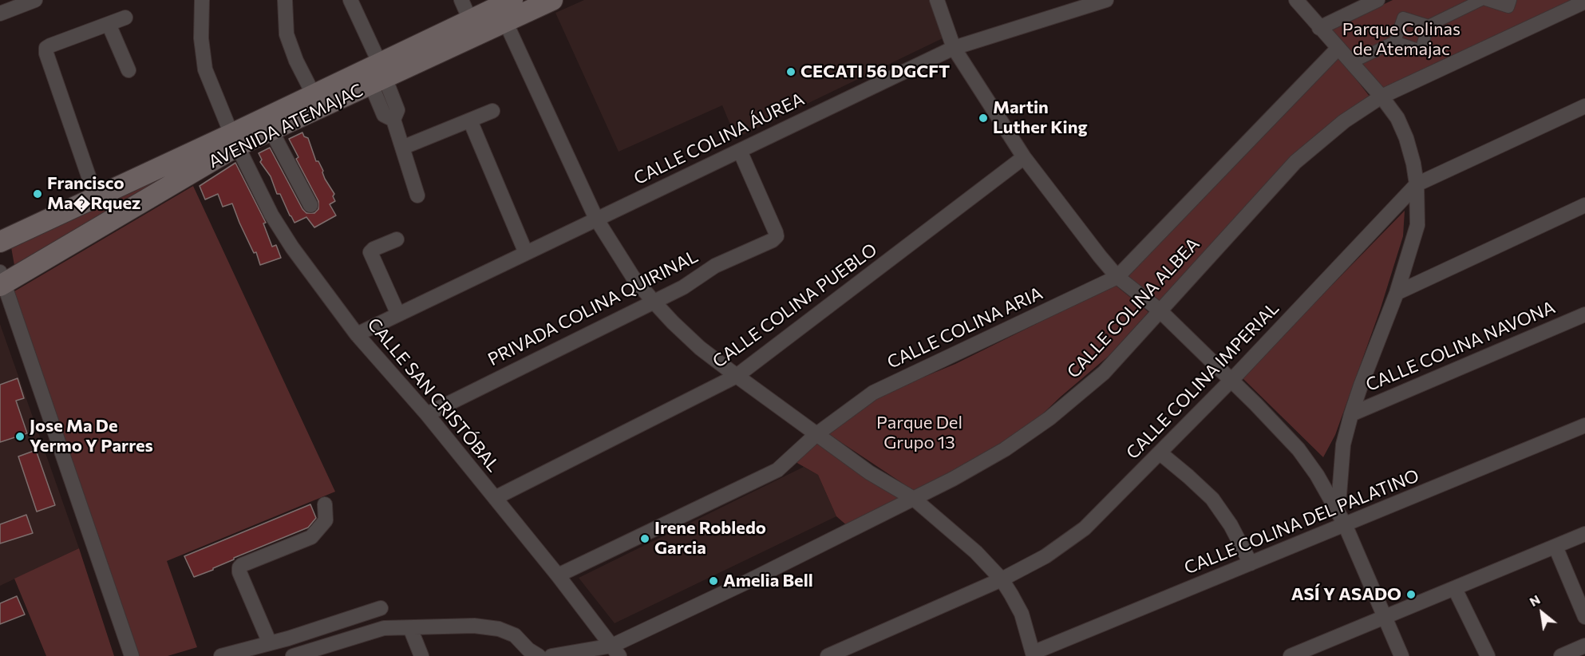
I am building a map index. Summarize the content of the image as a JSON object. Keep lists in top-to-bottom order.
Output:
{
  "streets": {
    "main road": ["AVENIDA ATEMAJAC"],
    "street": [
      "CALLE COLINA ÁUREA",
      "CALLE COLINA PUEBLO",
      "PRIVADA COLINA QUIRINAL",
      "CALLE COLINA ALBEA",
      "CALLE COLINA ARIA",
      "CALLE COLINA NAVONA",
      "CALLE COLINA IMPERIAL",
      "CALLE SAN CRISTÓBAL",
      "CALLE COLINA DEL PALATINO"
    ]
  },
  "crossings": [
    ["AVENIDA ATEMAJAC", "CALLE SAN CRISTÓBAL"],
    ["CALLE COLINA ÁUREA", "PRIVADA COLINA QUIRINAL"],
    ["CALLE COLINA ÁUREA", "CALLE SAN CRISTÓBAL"],
    ["CALLE COLINA PUEBLO", "CALLE SAN CRISTÓBAL"],
    ["PRIVADA COLINA QUIRINAL", "CALLE SAN CRISTÓBAL"],
    ["CALLE COLINA ALBEA", "CALLE SAN CRISTÓBAL"],
    ["CALLE COLINA ARIA", "CALLE SAN CRISTÓBAL"]
  ],
  "parks": ["Parque Colinas de Atemajac", "Parque Del Grupo 13"],
  "places": [
    "CECATI 56 DGCFT",
    "Martin Luther King",
    "Francisco Ma�Rquez",
    "Jose Ma De Yermo Y Parres",
    "Irene Robledo Garcia",
    "Amelia Bell",
    "ASÍ Y ASADO"
  ],
  "north": "top left"
}
